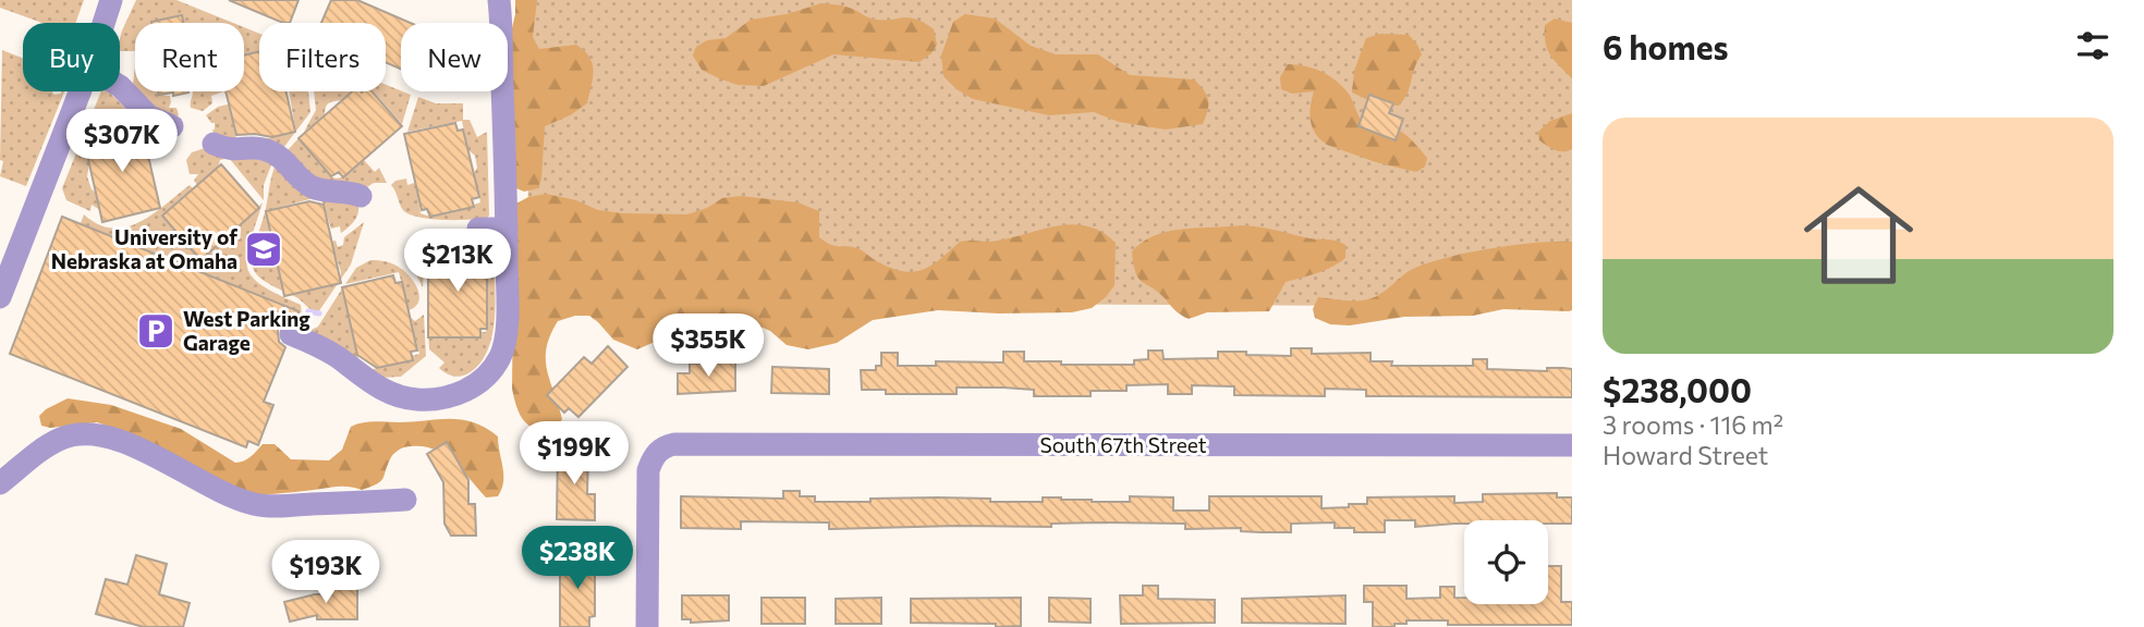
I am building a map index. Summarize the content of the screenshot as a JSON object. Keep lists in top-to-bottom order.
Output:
{
  "streets": {
    "street": ["South 67th Street"]
  },
  "places": {
    "school or university": ["University of Nebraska at Omaha"],
    "parking": ["West Parking Garage"]
  },
  "page": {
    "heading": "6 homes",
    "chip": [
      "Buy",
      "Rent",
      "Filters",
      "New"
    ],
    "list": [
      {
        "name": "$238,000",
        "note": "3 rooms · 116 m² · Howard Street"
      }
    ],
    "price": [
      "$307K",
      "$213K",
      "$355K",
      "$199K",
      "$238K",
      "$193K"
    ]
  }
}
